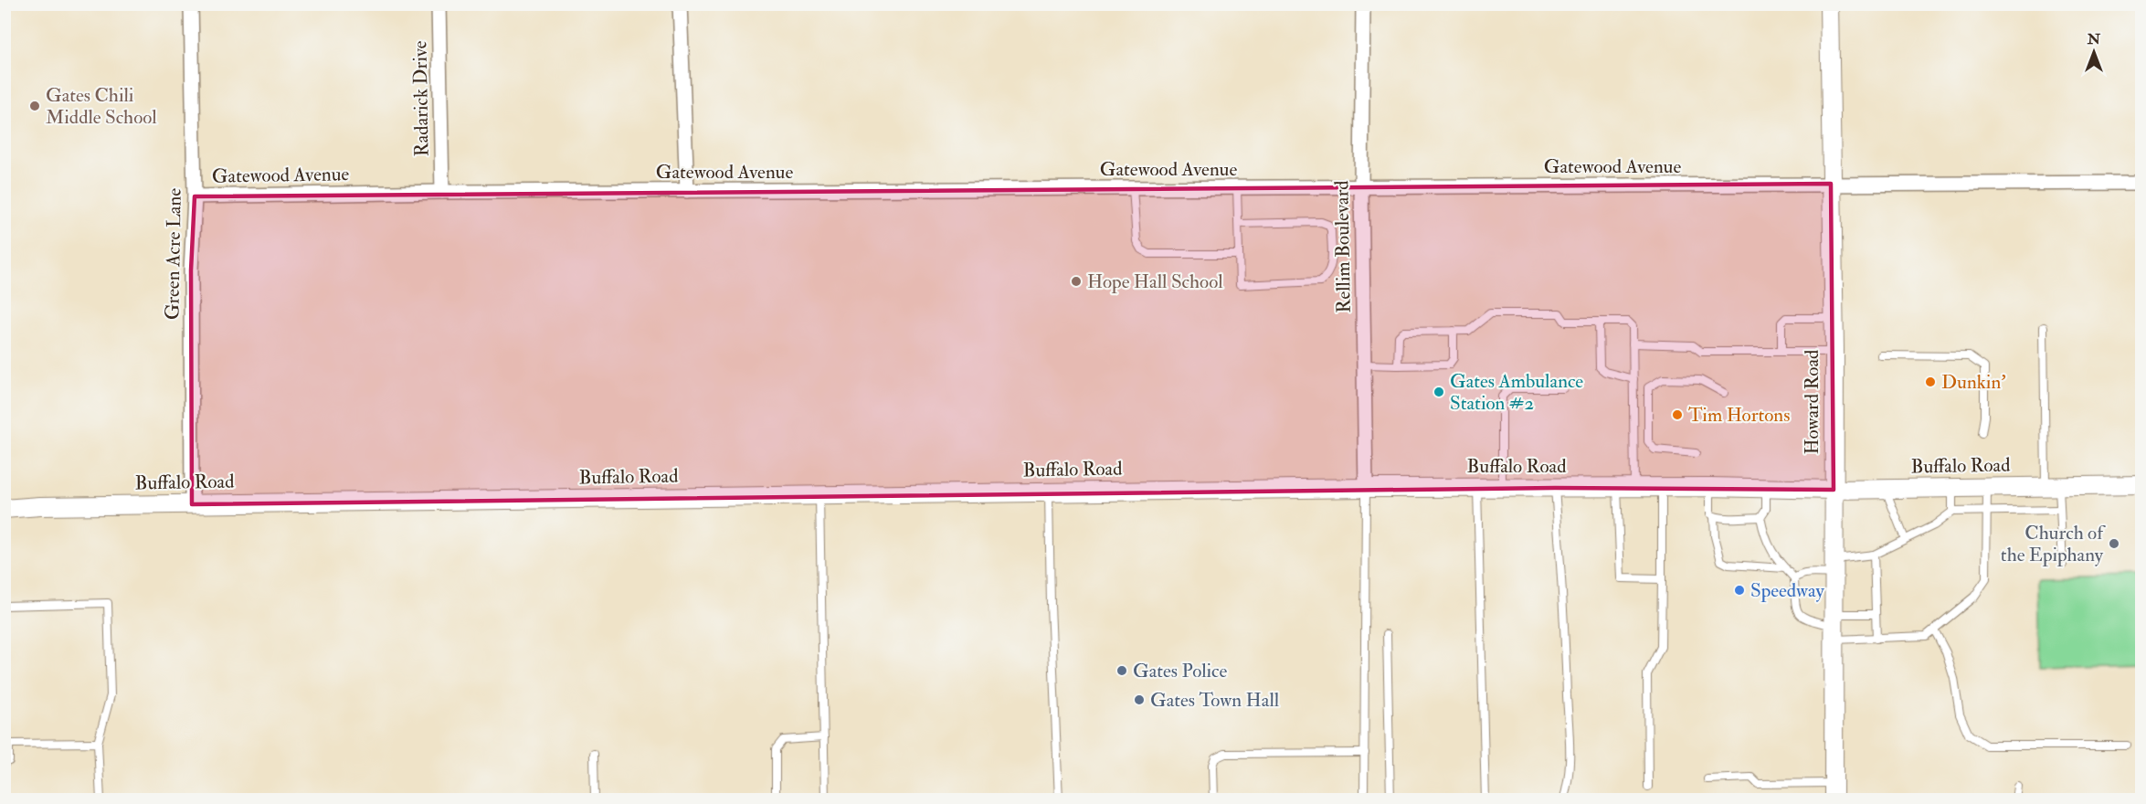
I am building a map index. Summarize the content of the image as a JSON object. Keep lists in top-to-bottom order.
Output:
{
  "streets": {
    "main road": ["Howard Road", "Buffalo Road"],
    "street": [
      "Radarick Drive",
      "Gatewood Avenue",
      "Rellim Boulevard",
      "Green Acre Lane"
    ]
  },
  "crossings": [
    ["Radarick Drive", "Gatewood Avenue"],
    ["Gatewood Avenue", "Rellim Boulevard"],
    ["Gatewood Avenue", "Green Acre Lane"],
    ["Gatewood Avenue", "Howard Road"],
    ["Rellim Boulevard", "Buffalo Road"],
    ["Green Acre Lane", "Buffalo Road"],
    ["Howard Road", "Buffalo Road"]
  ],
  "places": [
    "Gates Chili Middle School",
    "Hope Hall School",
    "Dunkin'",
    "Gates Ambulance Station #2",
    "Tim Hortons",
    "Church of the Epiphany",
    "Speedway",
    "Gates Police",
    "Gates Town Hall"
  ],
  "north": "top"
}
